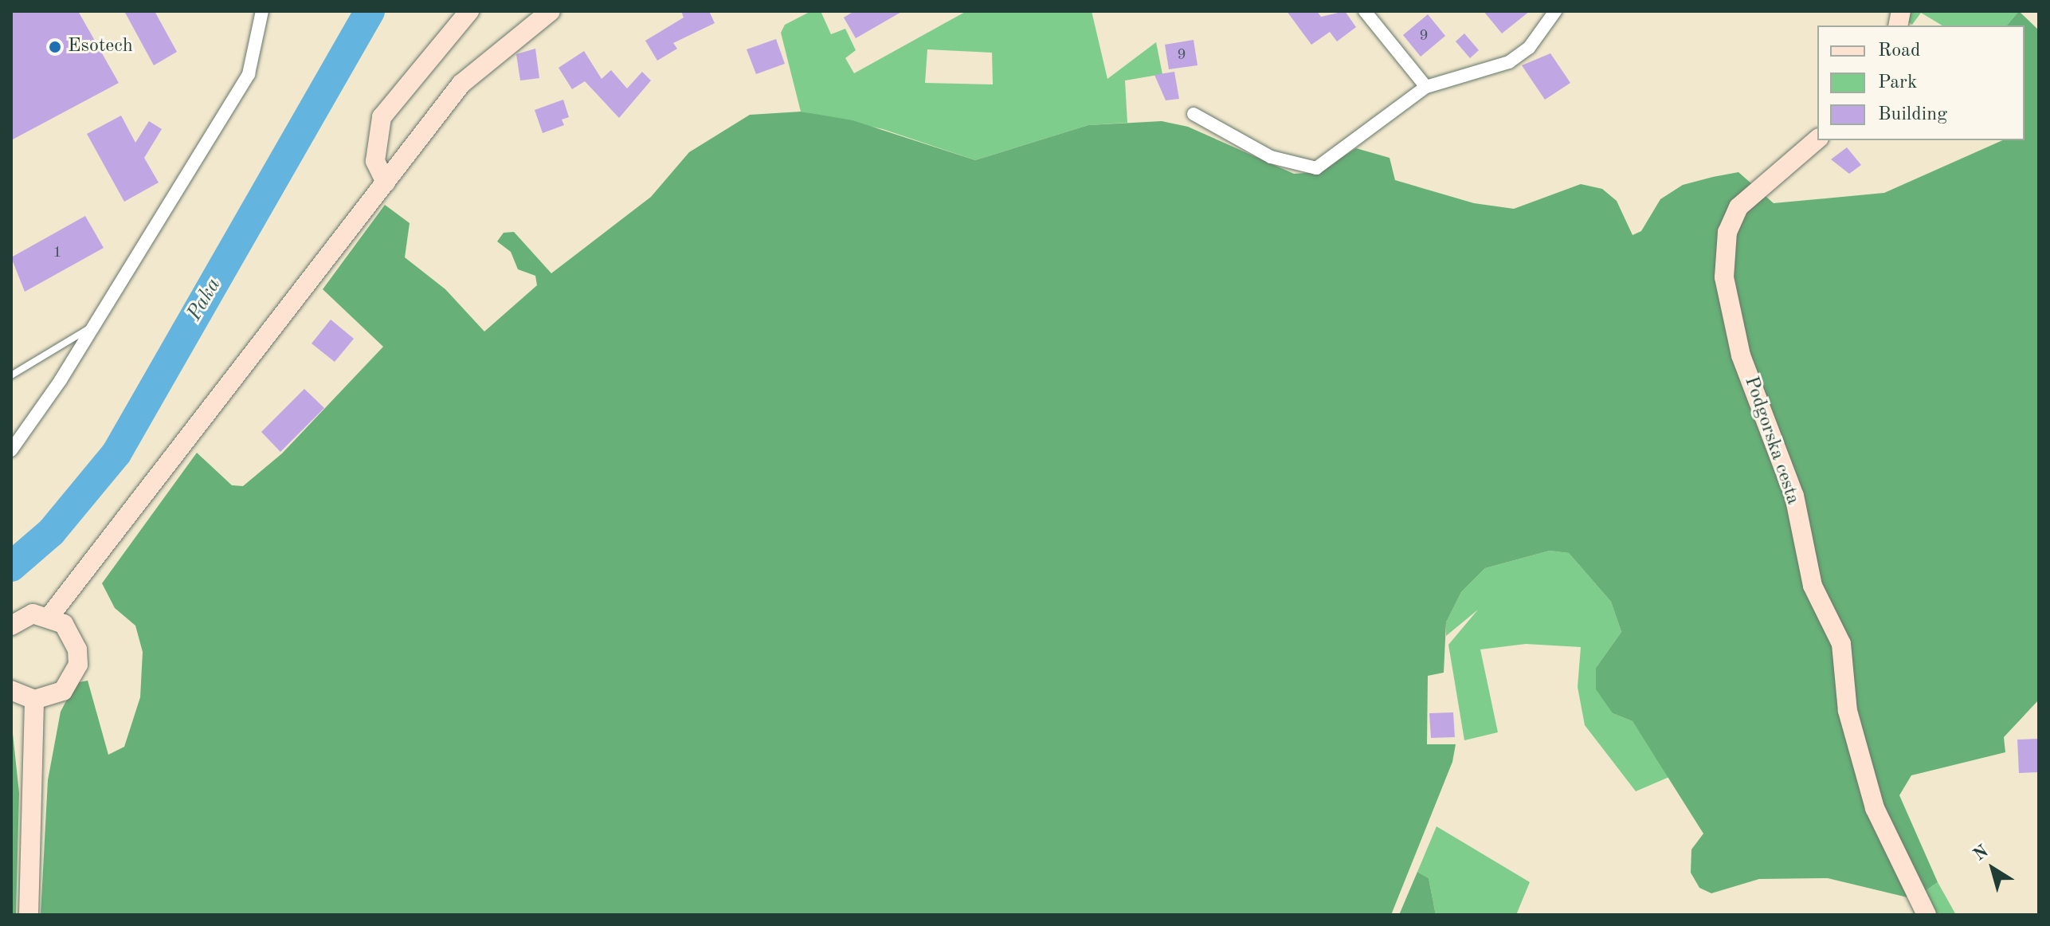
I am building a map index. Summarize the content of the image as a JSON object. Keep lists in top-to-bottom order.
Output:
{
  "streets": {
    "main road": ["Podgorska cesta"]
  },
  "water": ["Paka"],
  "places": ["Esotech"],
  "house_numbers": ["9", "9", "1"],
  "legend": ["Road", "Park", "Building"],
  "north": "top left"
}
